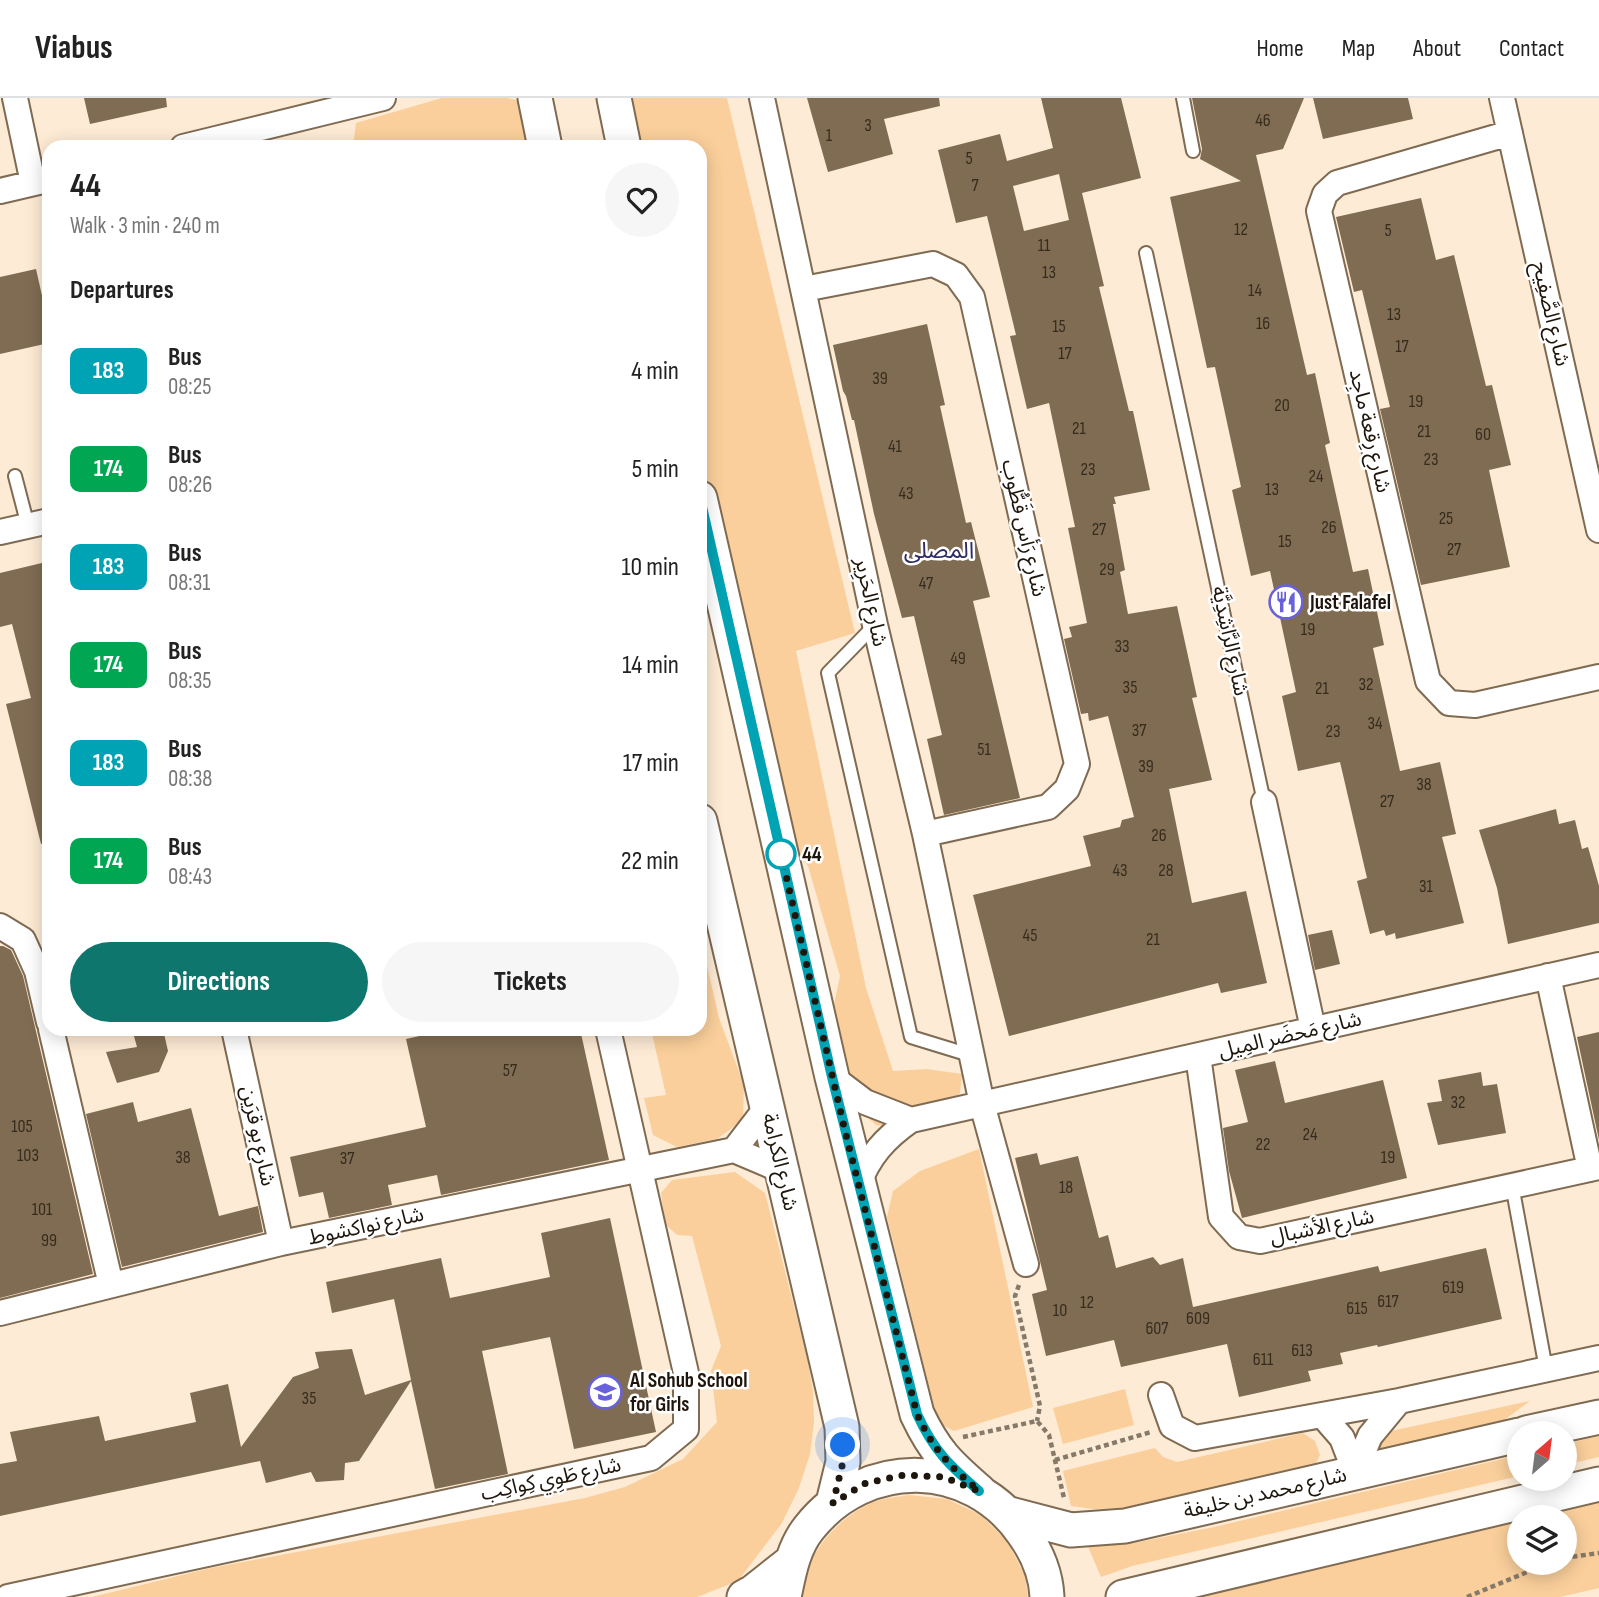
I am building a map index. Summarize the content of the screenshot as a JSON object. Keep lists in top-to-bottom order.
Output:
{
  "streets": {
    "main road": ["شارع الكرامة", "شارع محمد بن خليفة"],
    "street": [
      "شارع الصَّفِيح",
      "شارع رِقعة ماجِد",
      "شارع رَأس قَطُّوب",
      "شارع الحَرِير",
      "شارع الرَّاشِدِيَّة",
      "شارع مَحضَر المِيل",
      "شارع بو قرَين",
      "شارع نواكشوط",
      "شارع الأشبال",
      "شارع طَوِي كِواكِب"
    ]
  },
  "crossings": [
    ["شارع الصَّفِيح", "شارع رِقعة ماجِد"],
    ["شارع رَأس قَطُّوب", "شارع الحَرِير"],
    ["شارع الحَرِير", "شارع مَحضَر المِيل"],
    ["شارع الرَّاشِدِيَّة", "شارع مَحضَر المِيل"],
    ["شارع مَحضَر المِيل", "شارع الأشبال"],
    ["شارع بو قرَين", "شارع نواكشوط"],
    ["شارع نواكشوط", "شارع طَوِي كِواكِب"]
  ],
  "districts": ["المصلى"],
  "places": {
    "restaurant": ["Just Falafel"],
    "other": ["44"],
    "school or university": ["Al Sohub School for Girls"]
  },
  "lines": ["bus line 183"],
  "house_numbers": [
    "46",
    "3",
    "1",
    "5",
    "7",
    "12",
    "5",
    "11",
    "13",
    "14",
    "13",
    "16",
    "15",
    "17",
    "17",
    "39",
    "19",
    "20",
    "21",
    "21",
    "60",
    "41",
    "23",
    "23",
    "24",
    "13",
    "43",
    "25",
    "26",
    "27",
    "15",
    "27",
    "29",
    "47",
    "19",
    "33",
    "49",
    "32",
    "35",
    "21",
    "34",
    "37",
    "23",
    "51",
    "39",
    "38",
    "27",
    "26",
    "43",
    "28",
    "31",
    "45",
    "21",
    "57",
    "32",
    "105",
    "24",
    "22",
    "103",
    "38",
    "19",
    "37",
    "18",
    "101",
    "99",
    "619",
    "617",
    "12",
    "615",
    "10",
    "609",
    "607",
    "613",
    "611",
    "35"
  ],
  "north": "top right",
  "page": {
    "header": "Viabus",
    "nav": [
      "Home",
      "Map",
      "About",
      "Contact"
    ],
    "heading": [
      ["44", "Walk · 3 min · 240 m"],
      "Departures"
    ],
    "list": [
      {
        "mark": "183",
        "name": "Bus",
        "note": "08:25",
        "value": "4 min"
      },
      {
        "mark": "174",
        "name": "Bus",
        "note": "08:26",
        "value": "5 min"
      },
      {
        "mark": "183",
        "name": "Bus",
        "note": "08:31",
        "value": "10 min"
      },
      {
        "mark": "174",
        "name": "Bus",
        "note": "08:35",
        "value": "14 min"
      },
      {
        "mark": "183",
        "name": "Bus",
        "note": "08:38",
        "value": "17 min"
      },
      {
        "mark": "174",
        "name": "Bus",
        "note": "08:43",
        "value": "22 min"
      }
    ],
    "buttons": ["Directions", "Tickets"]
  }
}
